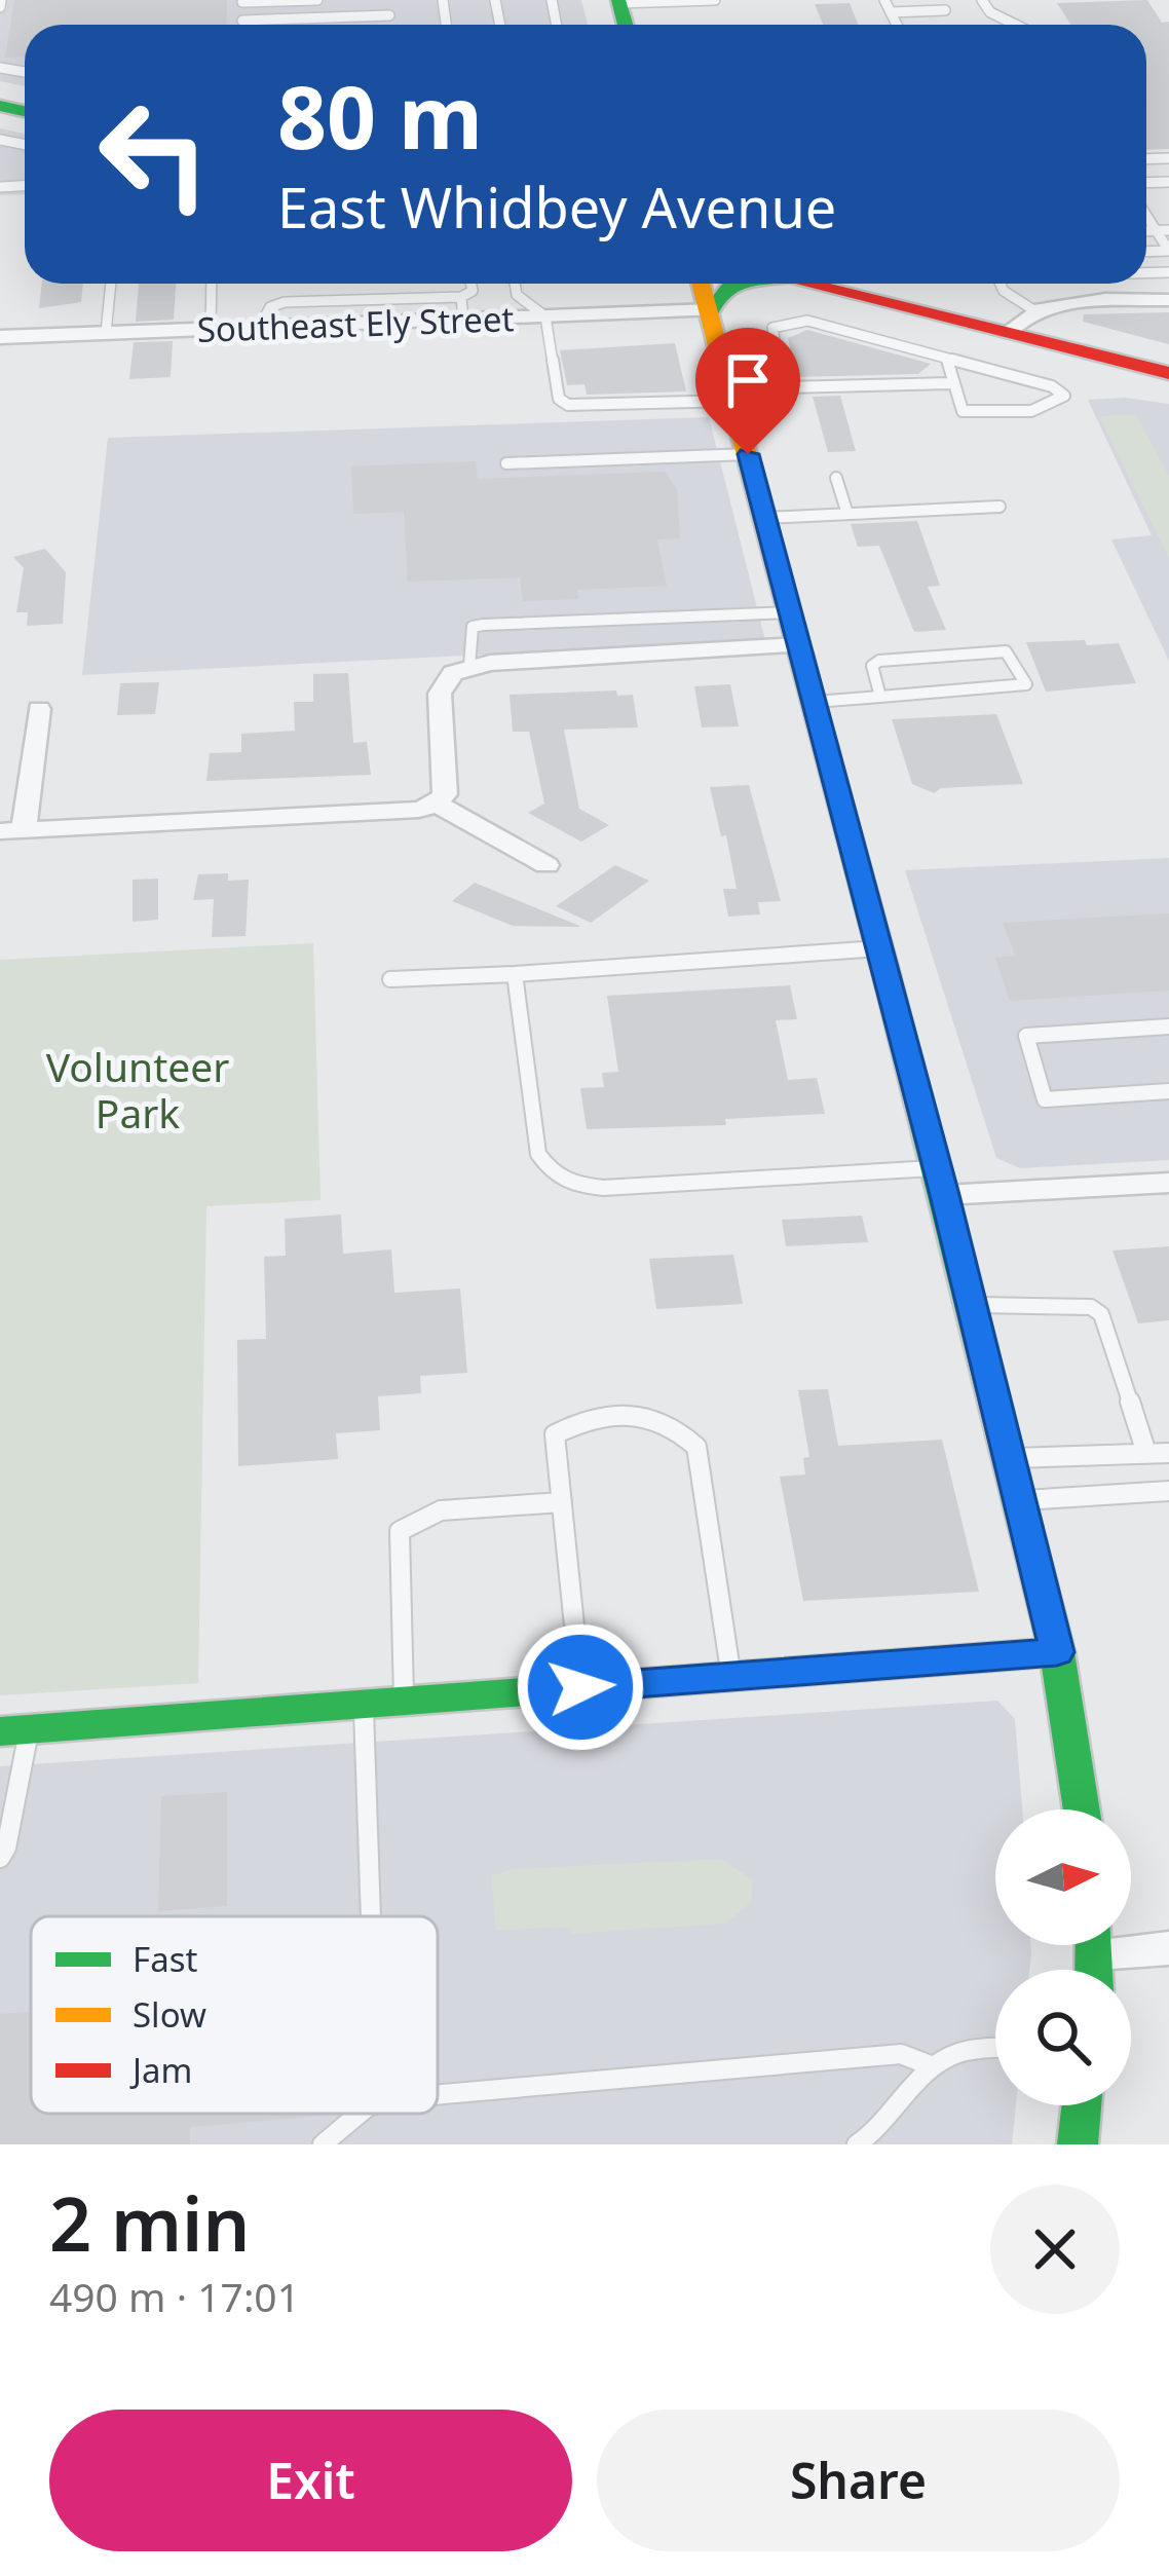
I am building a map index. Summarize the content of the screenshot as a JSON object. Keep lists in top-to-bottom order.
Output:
{
  "streets": {
    "street": ["Southeast Ely Street"]
  },
  "parks": ["Volunteer Park"],
  "legend": ["Fast", "Slow", "Jam"],
  "north": "right",
  "page": {
    "turn": ["80 m", "East Whidbey Avenue"],
    "heading": ["2 min", "490 m · 17:01"],
    "buttons": ["Exit", "Share"]
  }
}
